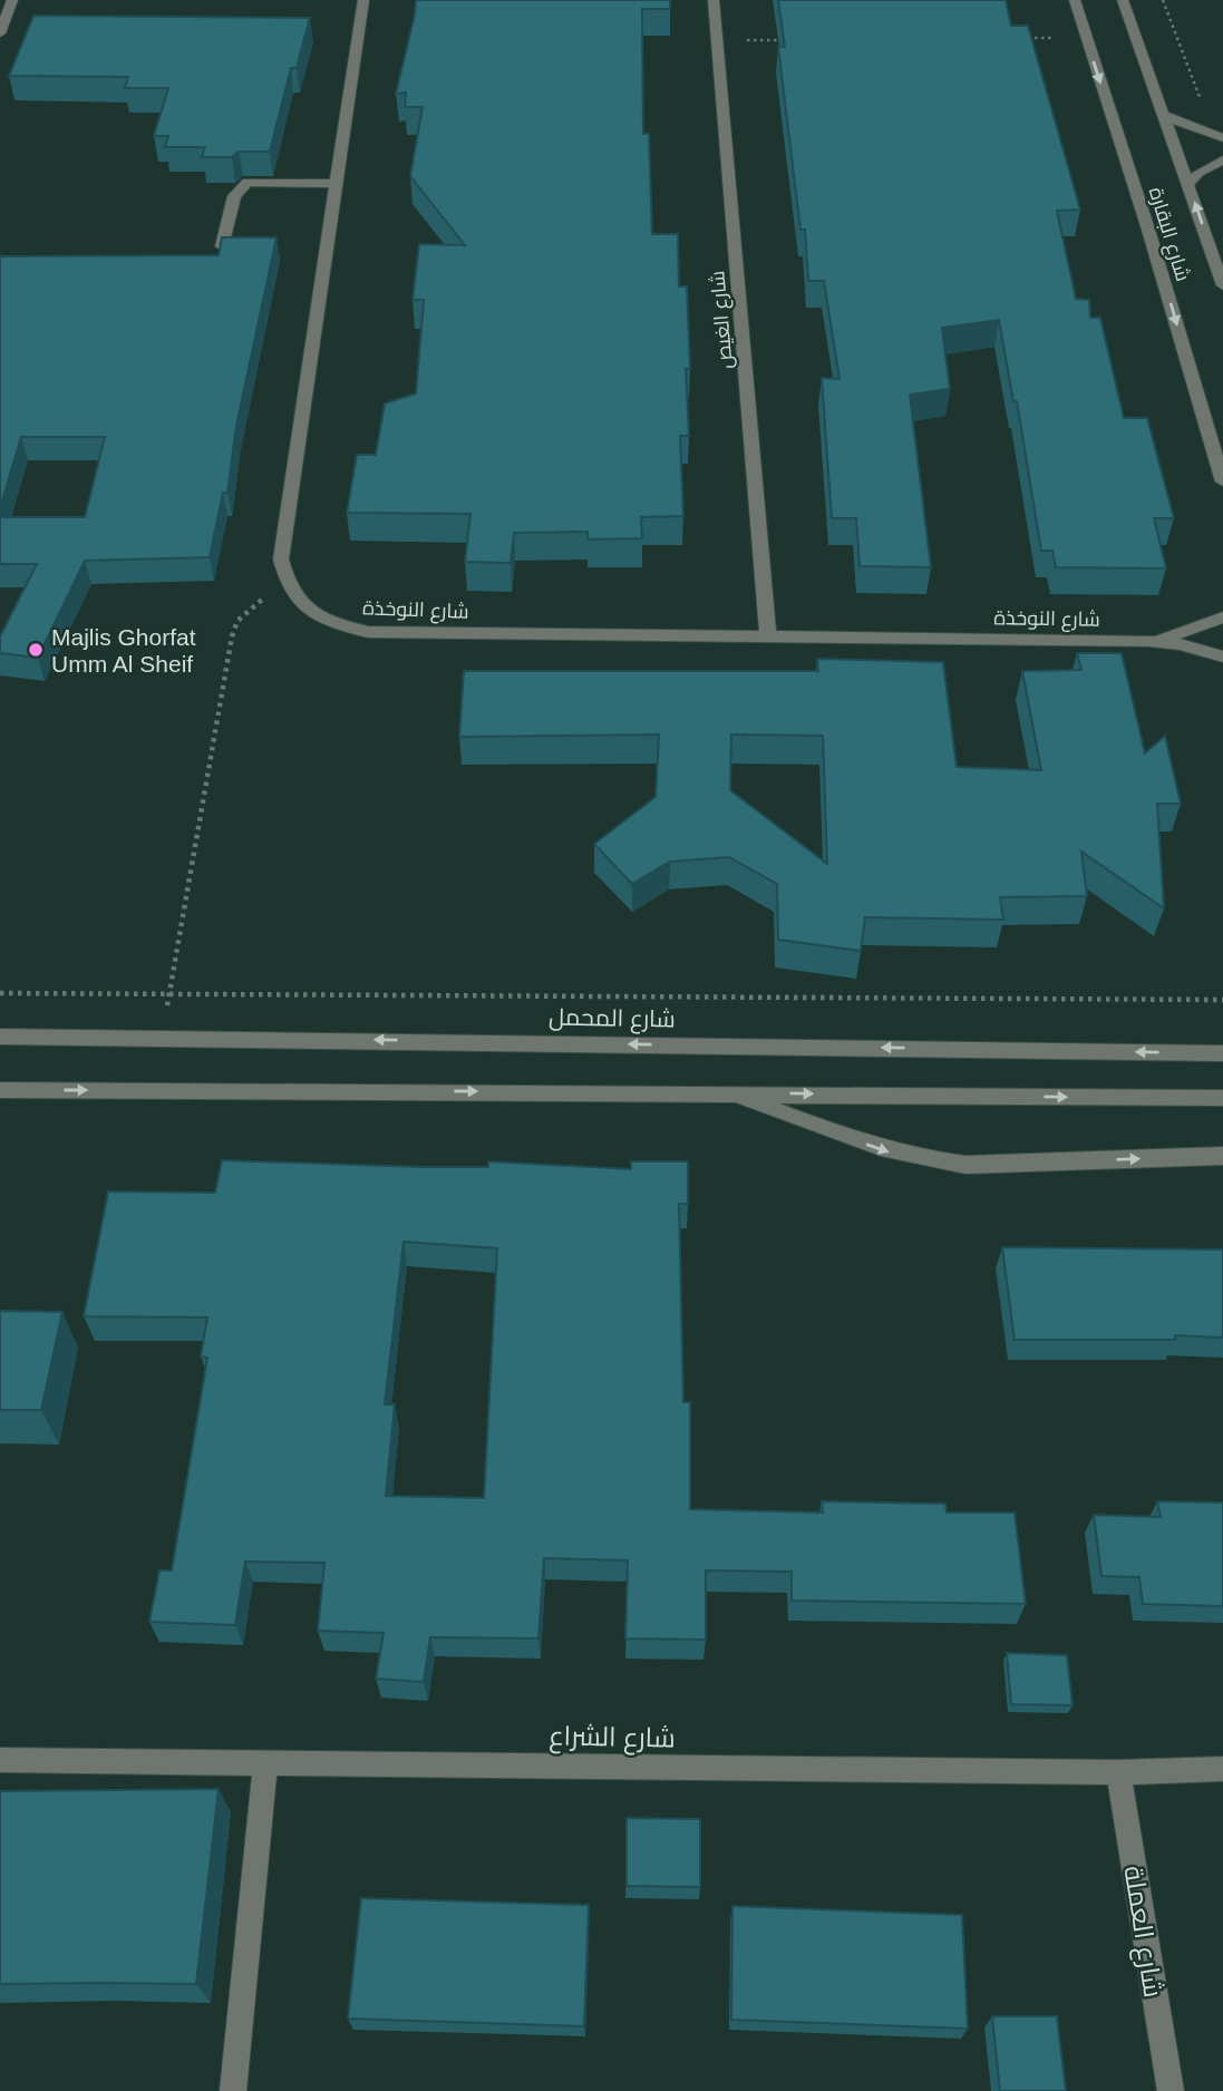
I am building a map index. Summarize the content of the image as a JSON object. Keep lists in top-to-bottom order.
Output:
{
  "streets": {
    "street": [
      "شارع البقارة",
      "شارع الغيص",
      "شارع النوخذة",
      "شارع المحمل",
      "شارع الشراع",
      "شارع العملة"
    ]
  },
  "crossings": [
    ["شارع الغيص", "شارع النوخذة"],
    ["شارع الشراع", "شارع العملة"]
  ],
  "places": ["Majlis Ghorfat Umm Al Sheif"]
}
